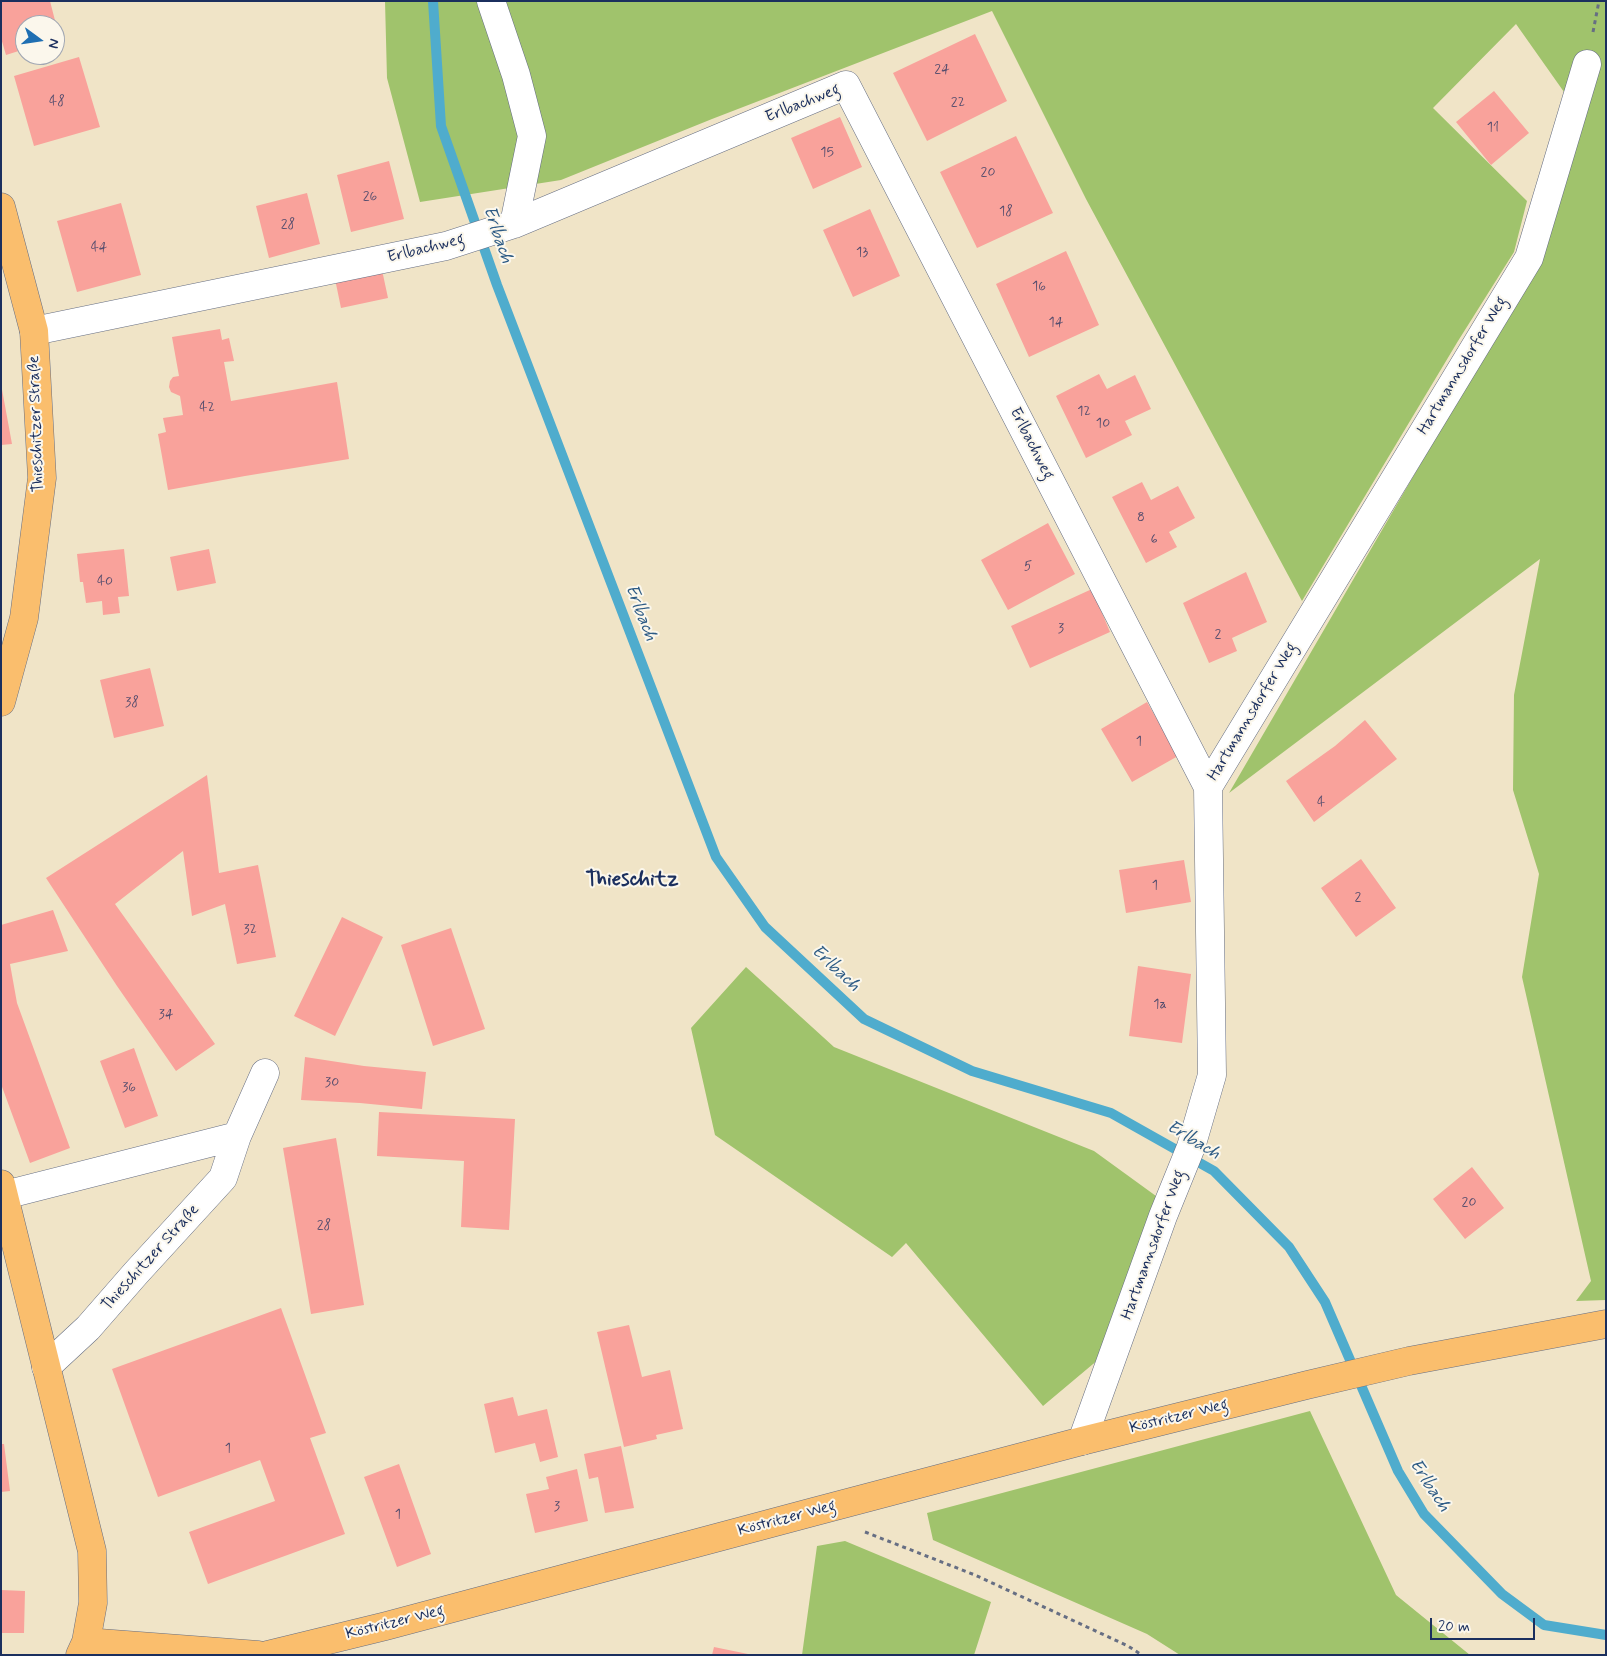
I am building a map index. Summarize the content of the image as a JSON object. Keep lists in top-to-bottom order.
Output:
{
  "streets": {
    "main road": ["Thieschitzer Straße", "Köstritzer Weg"],
    "street": ["Erlbachweg", "Hartmannsdorfer Weg"]
  },
  "crossings": [
    ["Erlbachweg", "Hartmannsdorfer Weg"],
    ["Erlbachweg", "Thieschitzer Straße"],
    ["Hartmannsdorfer Weg", "Köstritzer Weg"]
  ],
  "districts": ["Thieschitz"],
  "water": ["Erlbach"],
  "house_numbers": [
    "24",
    "48",
    "22",
    "11",
    "15",
    "20",
    "26",
    "18",
    "28",
    "44",
    "13",
    "16",
    "14",
    "42",
    "12",
    "10",
    "8",
    "6",
    "5",
    "40",
    "3",
    "2",
    "38",
    "1",
    "4",
    "1",
    "2",
    "32",
    "1a",
    "34",
    "30",
    "36",
    "20",
    "28",
    "1",
    "3",
    "1"
  ],
  "scale_bar": "20 m",
  "north": "right"
}
